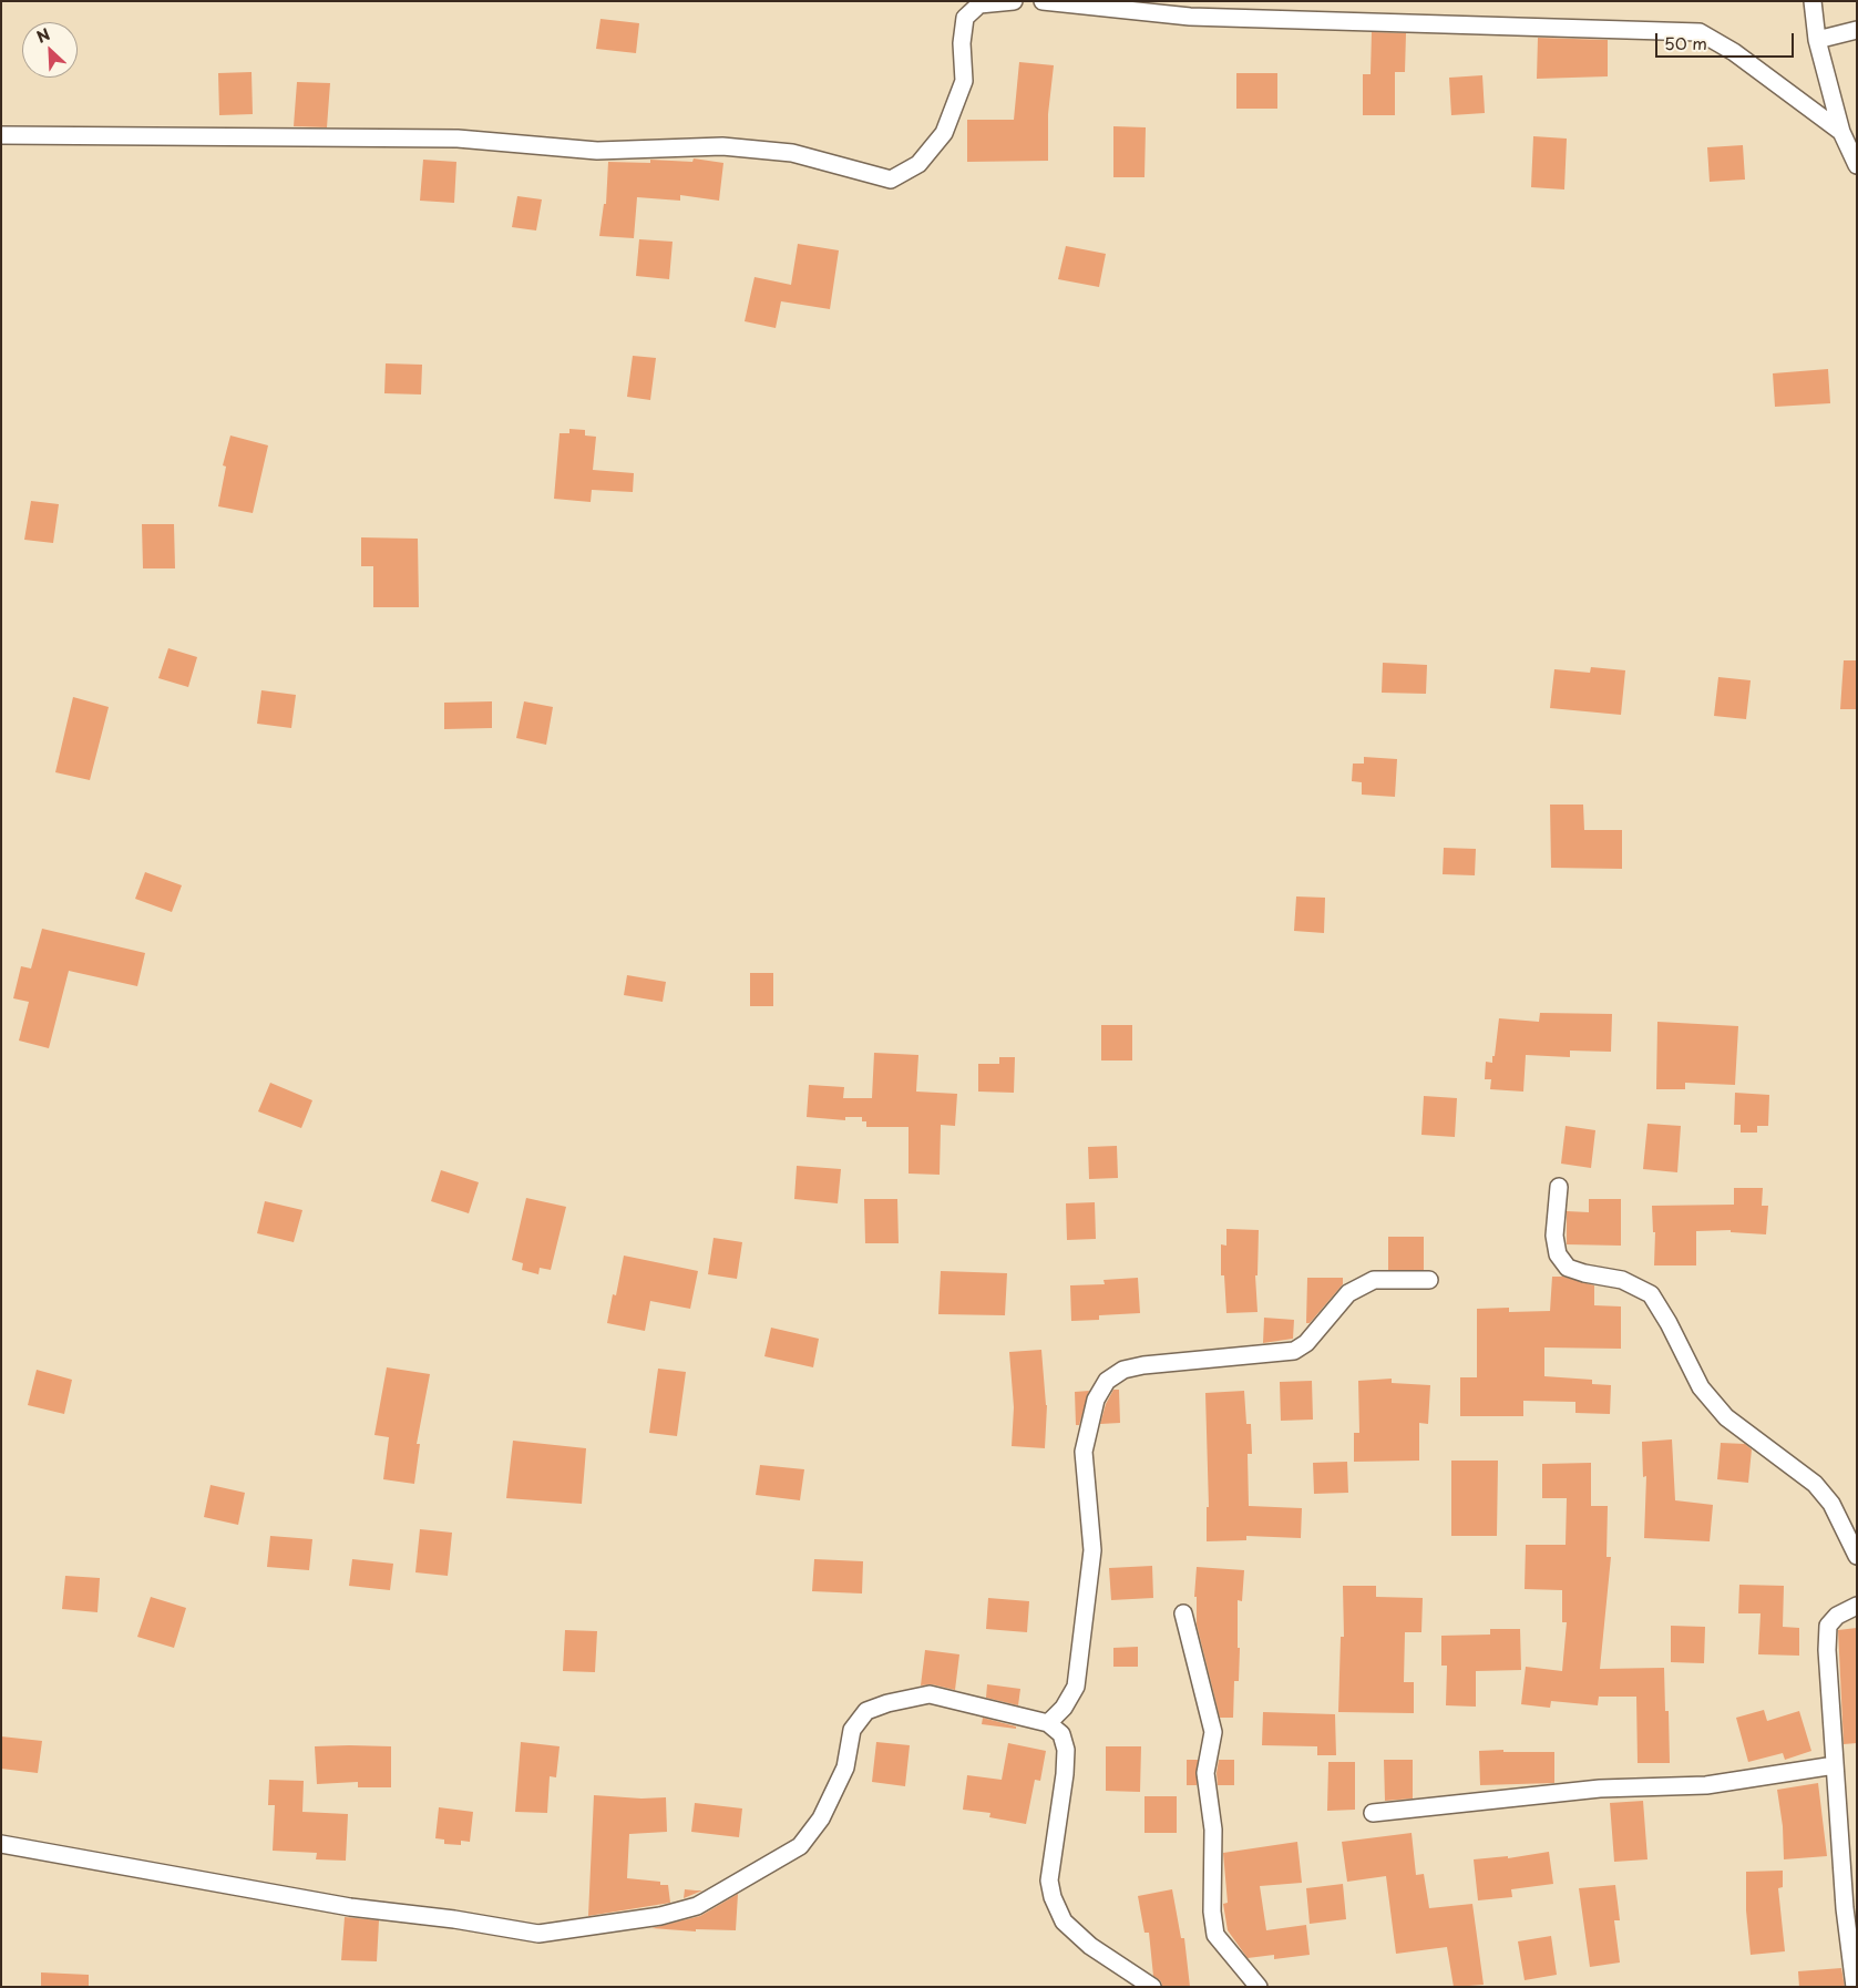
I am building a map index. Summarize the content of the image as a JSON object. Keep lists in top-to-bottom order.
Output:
{
  "scale_bar": "50 m",
  "north": "top left"
}
